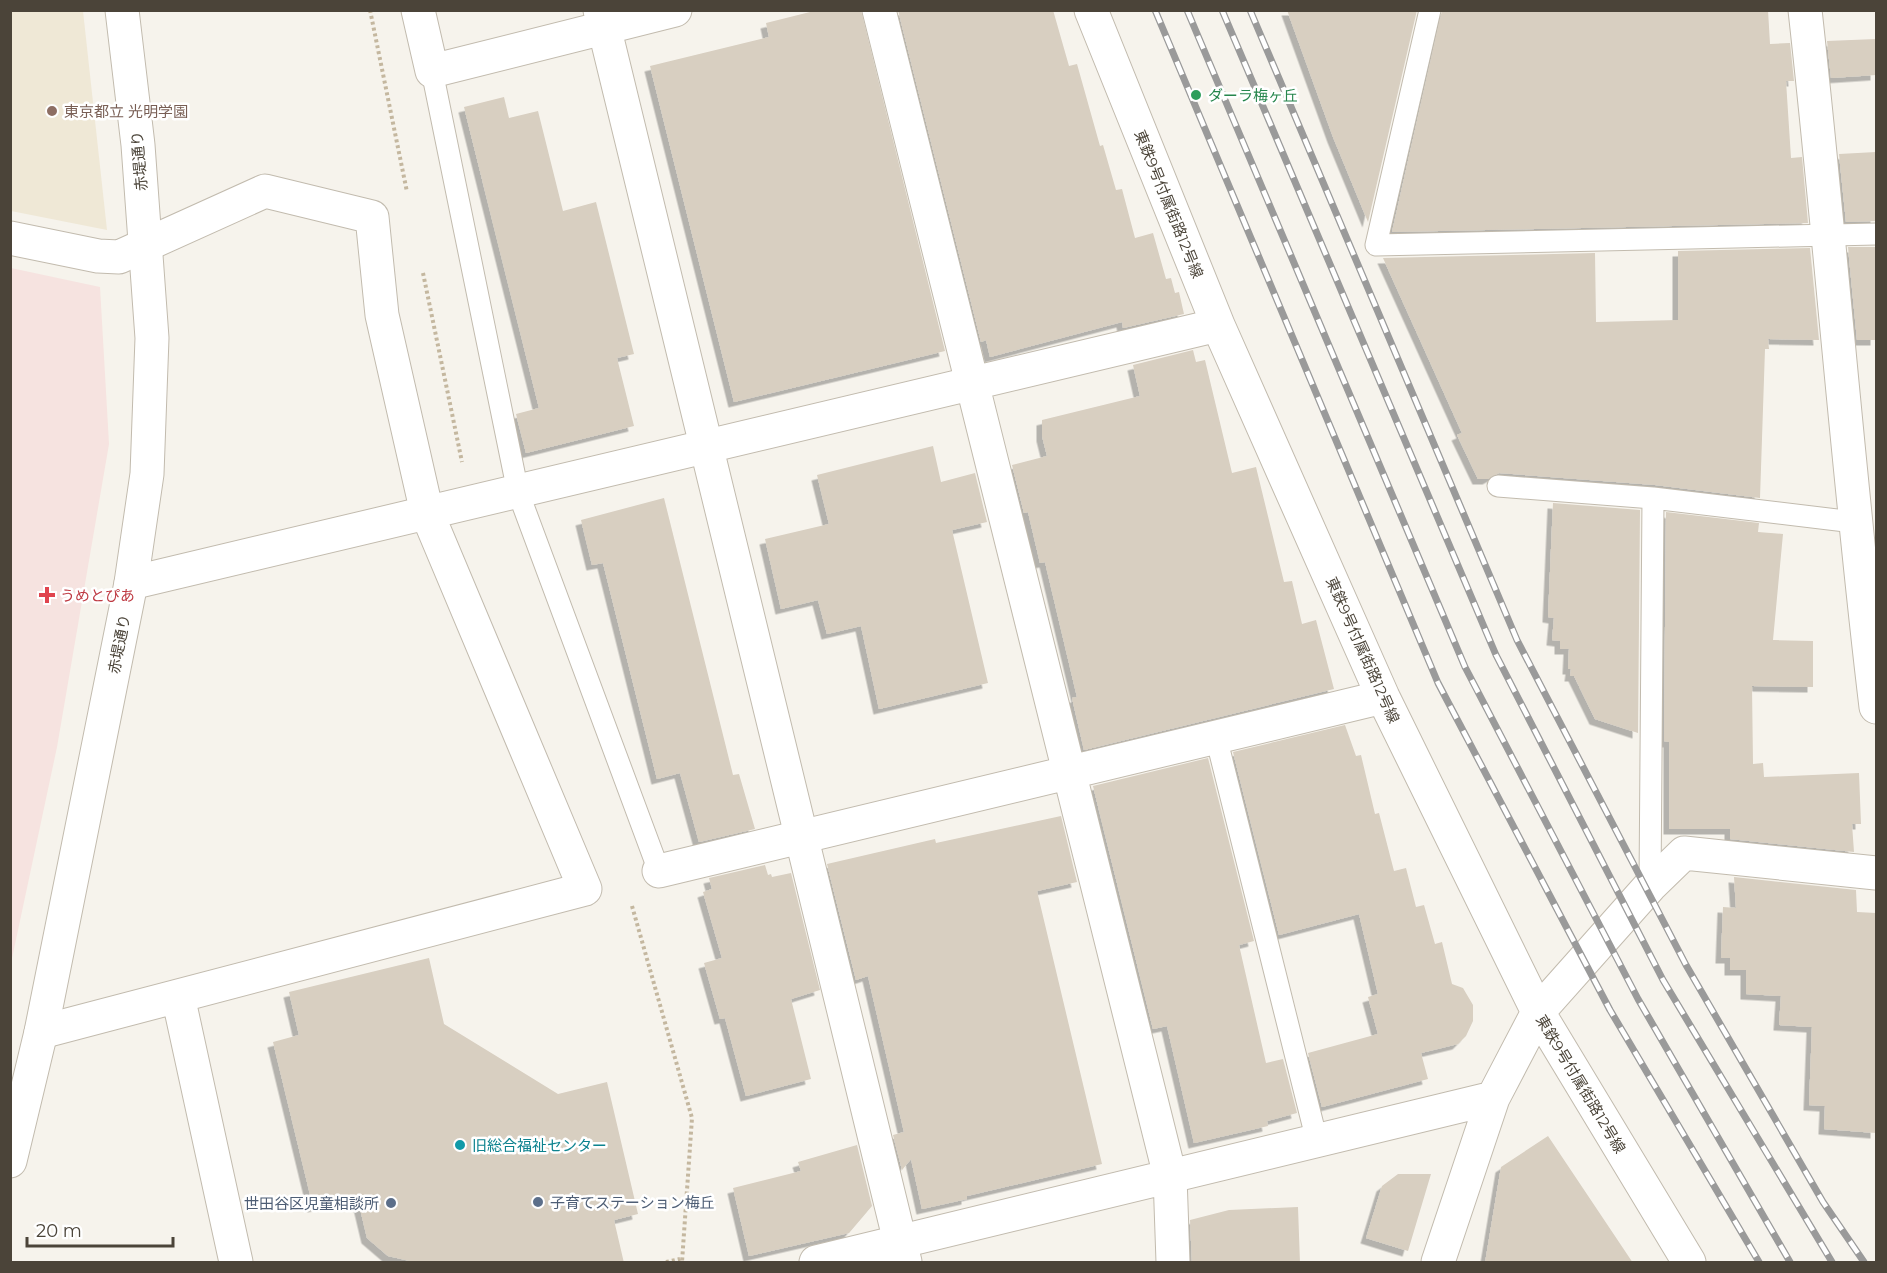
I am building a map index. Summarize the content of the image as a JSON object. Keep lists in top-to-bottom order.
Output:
{
  "streets": {
    "street": ["赤堤通り", "東鉄9号付属街路12号線"]
  },
  "places": {
    "other": [
      "ダーラ梅ヶ丘",
      "東京都立 光明学園",
      "旧総合福祉センター",
      "子育てステーション梅丘",
      "世田谷区児童相談所"
    ],
    "health": ["うめとぴあ"]
  },
  "scale_bar": "20 m"
}
